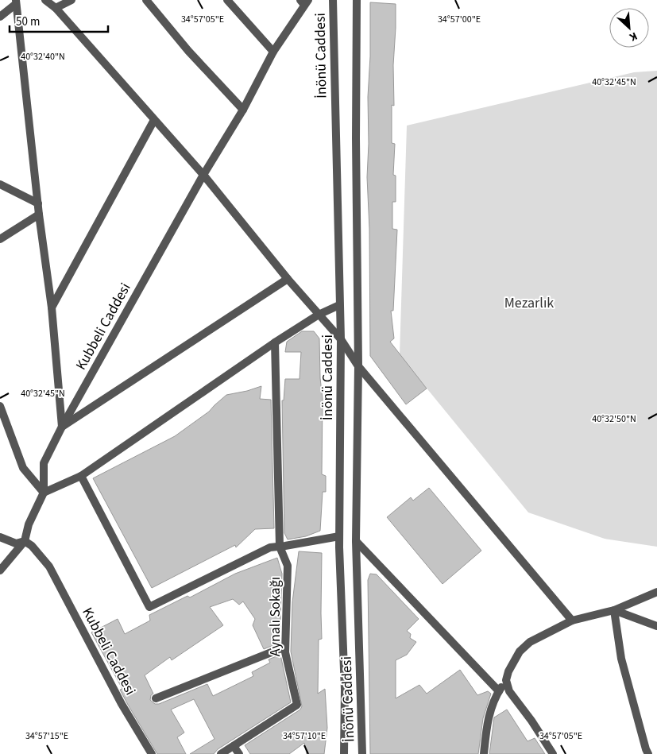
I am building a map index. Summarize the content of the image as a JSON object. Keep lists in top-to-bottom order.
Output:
{
  "streets": {
    "street": ["İnönü Caddesi", "Kubbeli Caddesi", "Aynalı Sokağı"]
  },
  "parks": ["Mezarlık"],
  "scale_bar": "50 m",
  "north": "bottom right",
  "coordinates": [
    "34°57'00\"E",
    "34°57'05\"E",
    "40°32'40\"N",
    "40°32'45\"N",
    "40°32'50\"N",
    "34°57'15\"E",
    "34°57'10\"E"
  ]
}
